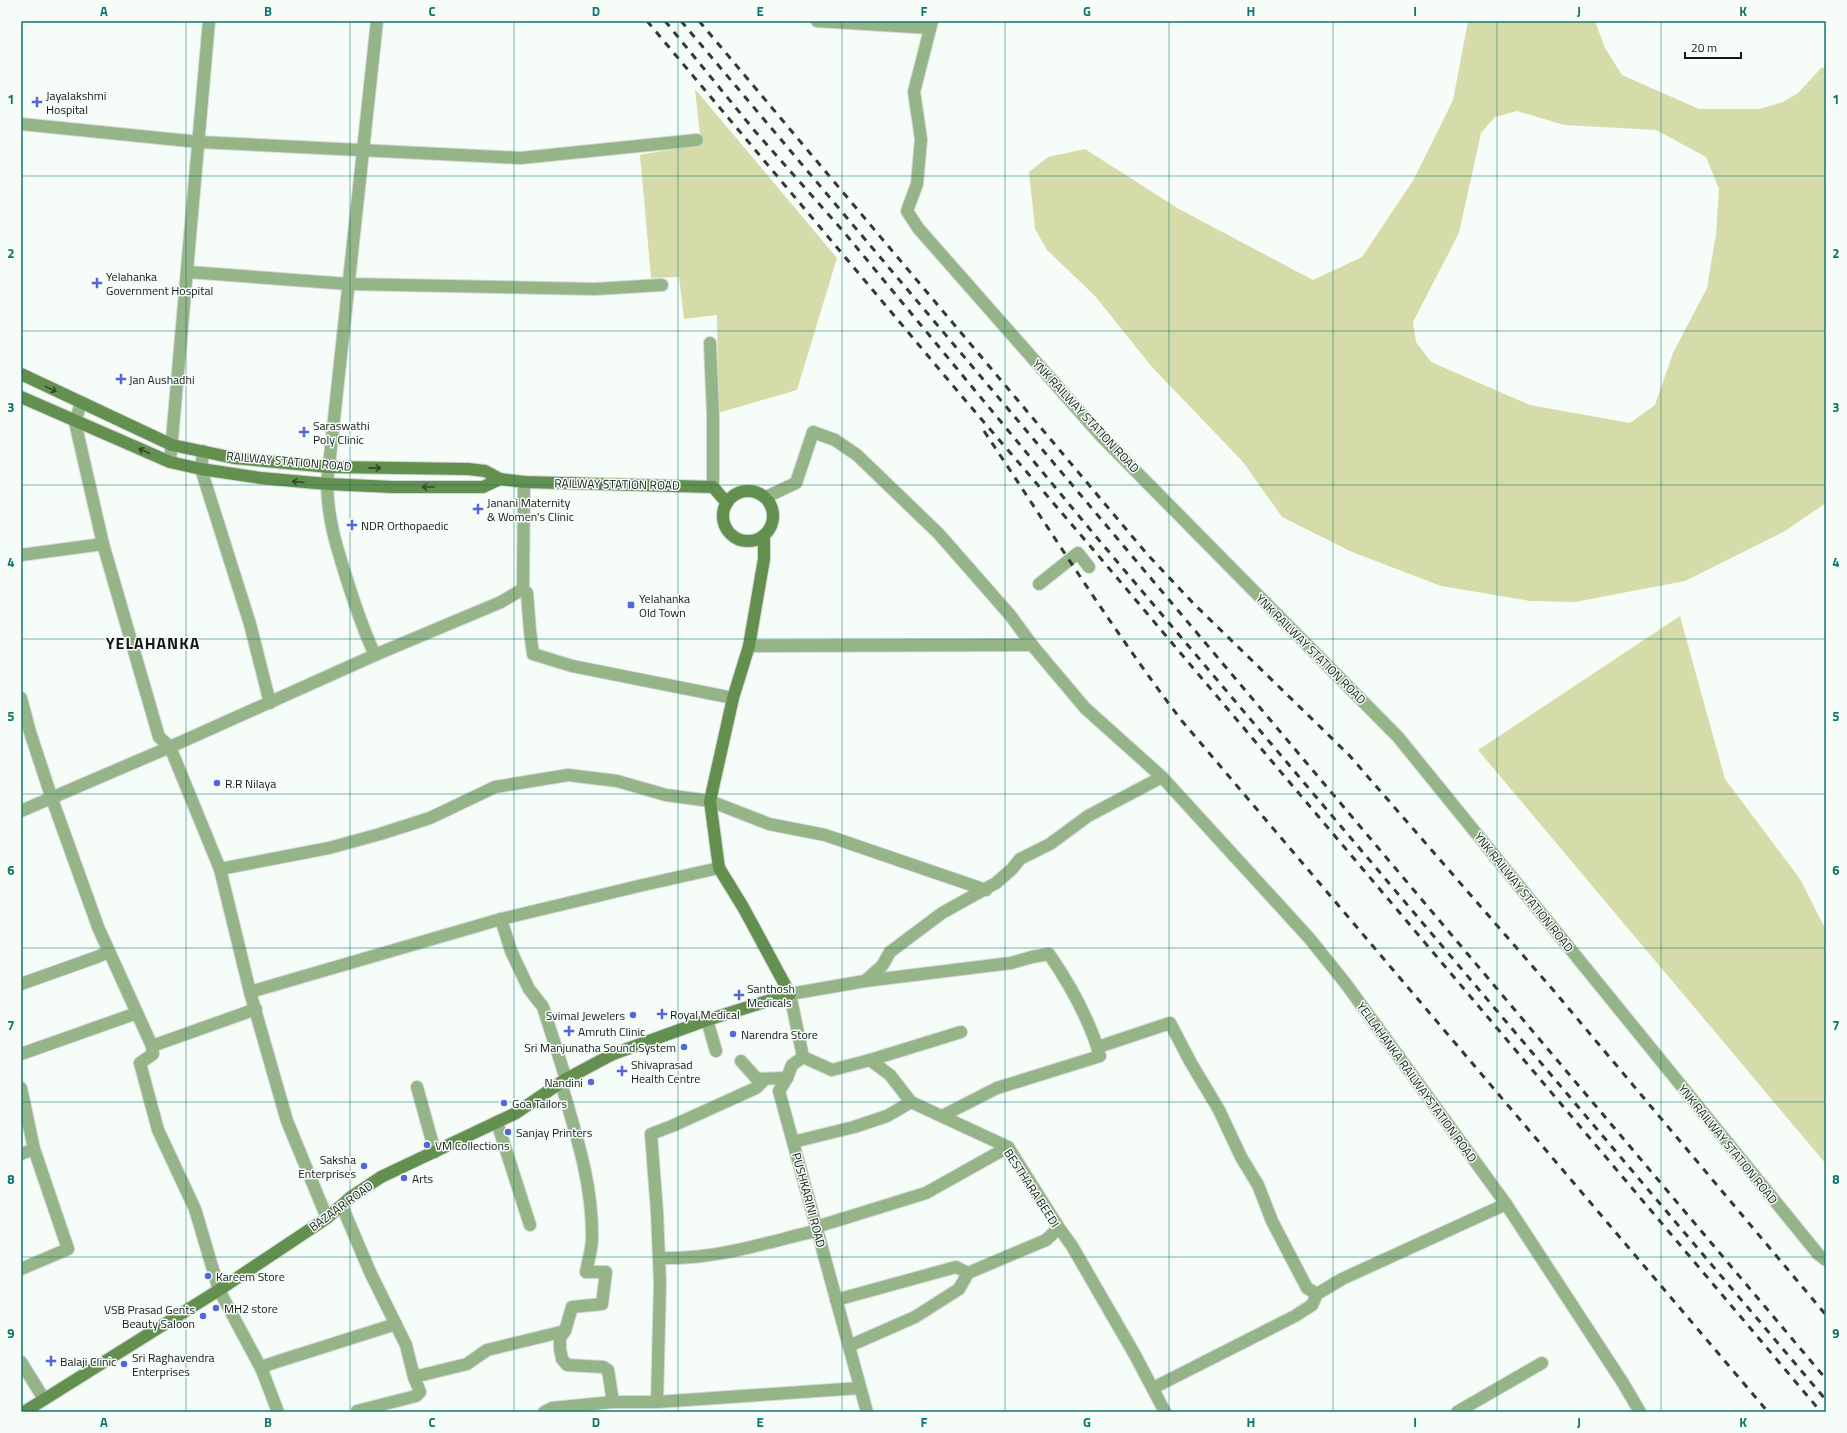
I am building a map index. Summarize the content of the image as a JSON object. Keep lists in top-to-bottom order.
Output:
{
  "streets": {
    "street": [
      "YNK RAILWAY STATION ROAD",
      "RAILWAY STATION ROAD",
      "YELLAHANKA RAILWAYSTATION ROAD",
      "BESTHARA BEEDI",
      "PUSHKARINI ROAD",
      "BAZAAR ROAD"
    ]
  },
  "districts": ["YELAHANKA"],
  "places": {
    "health": [
      "Jayalakshmi Hospital",
      "Yelahanka Government Hospital",
      "Jan Aushadhi",
      "Saraswathi Poly Clinic",
      "Janani Maternity & Women's Clinic",
      "NDR Orthopaedic",
      "Santhosh Medicals",
      "Royal Medical",
      "Amruth Clinic",
      "Shivaprasad Health Centre",
      "Balaji Clinic"
    ],
    "transit": ["Yelahanka Old Town"],
    "other": [
      "R.R Nilaya",
      "Svimal Jewelers",
      "Narendra Store",
      "Sri Manjunatha Sound System",
      "Nandini",
      "Goa Tailors",
      "Sanjay Printers",
      "VM Collections",
      "Saksha Enterprises",
      "Arts",
      "Kareem Store",
      "MH2 store",
      "VSB Prasad Gents Beauty Saloon",
      "Sri Raghavendra Enterprises"
    ]
  },
  "scale_bar": "20 m",
  "grid": {
    "columns": [
      "A",
      "B",
      "C",
      "D",
      "E",
      "F",
      "G",
      "H",
      "I",
      "J",
      "K"
    ],
    "rows": [
      "1",
      "2",
      "3",
      "4",
      "5",
      "6",
      "7",
      "8",
      "9"
    ]
  }
}
